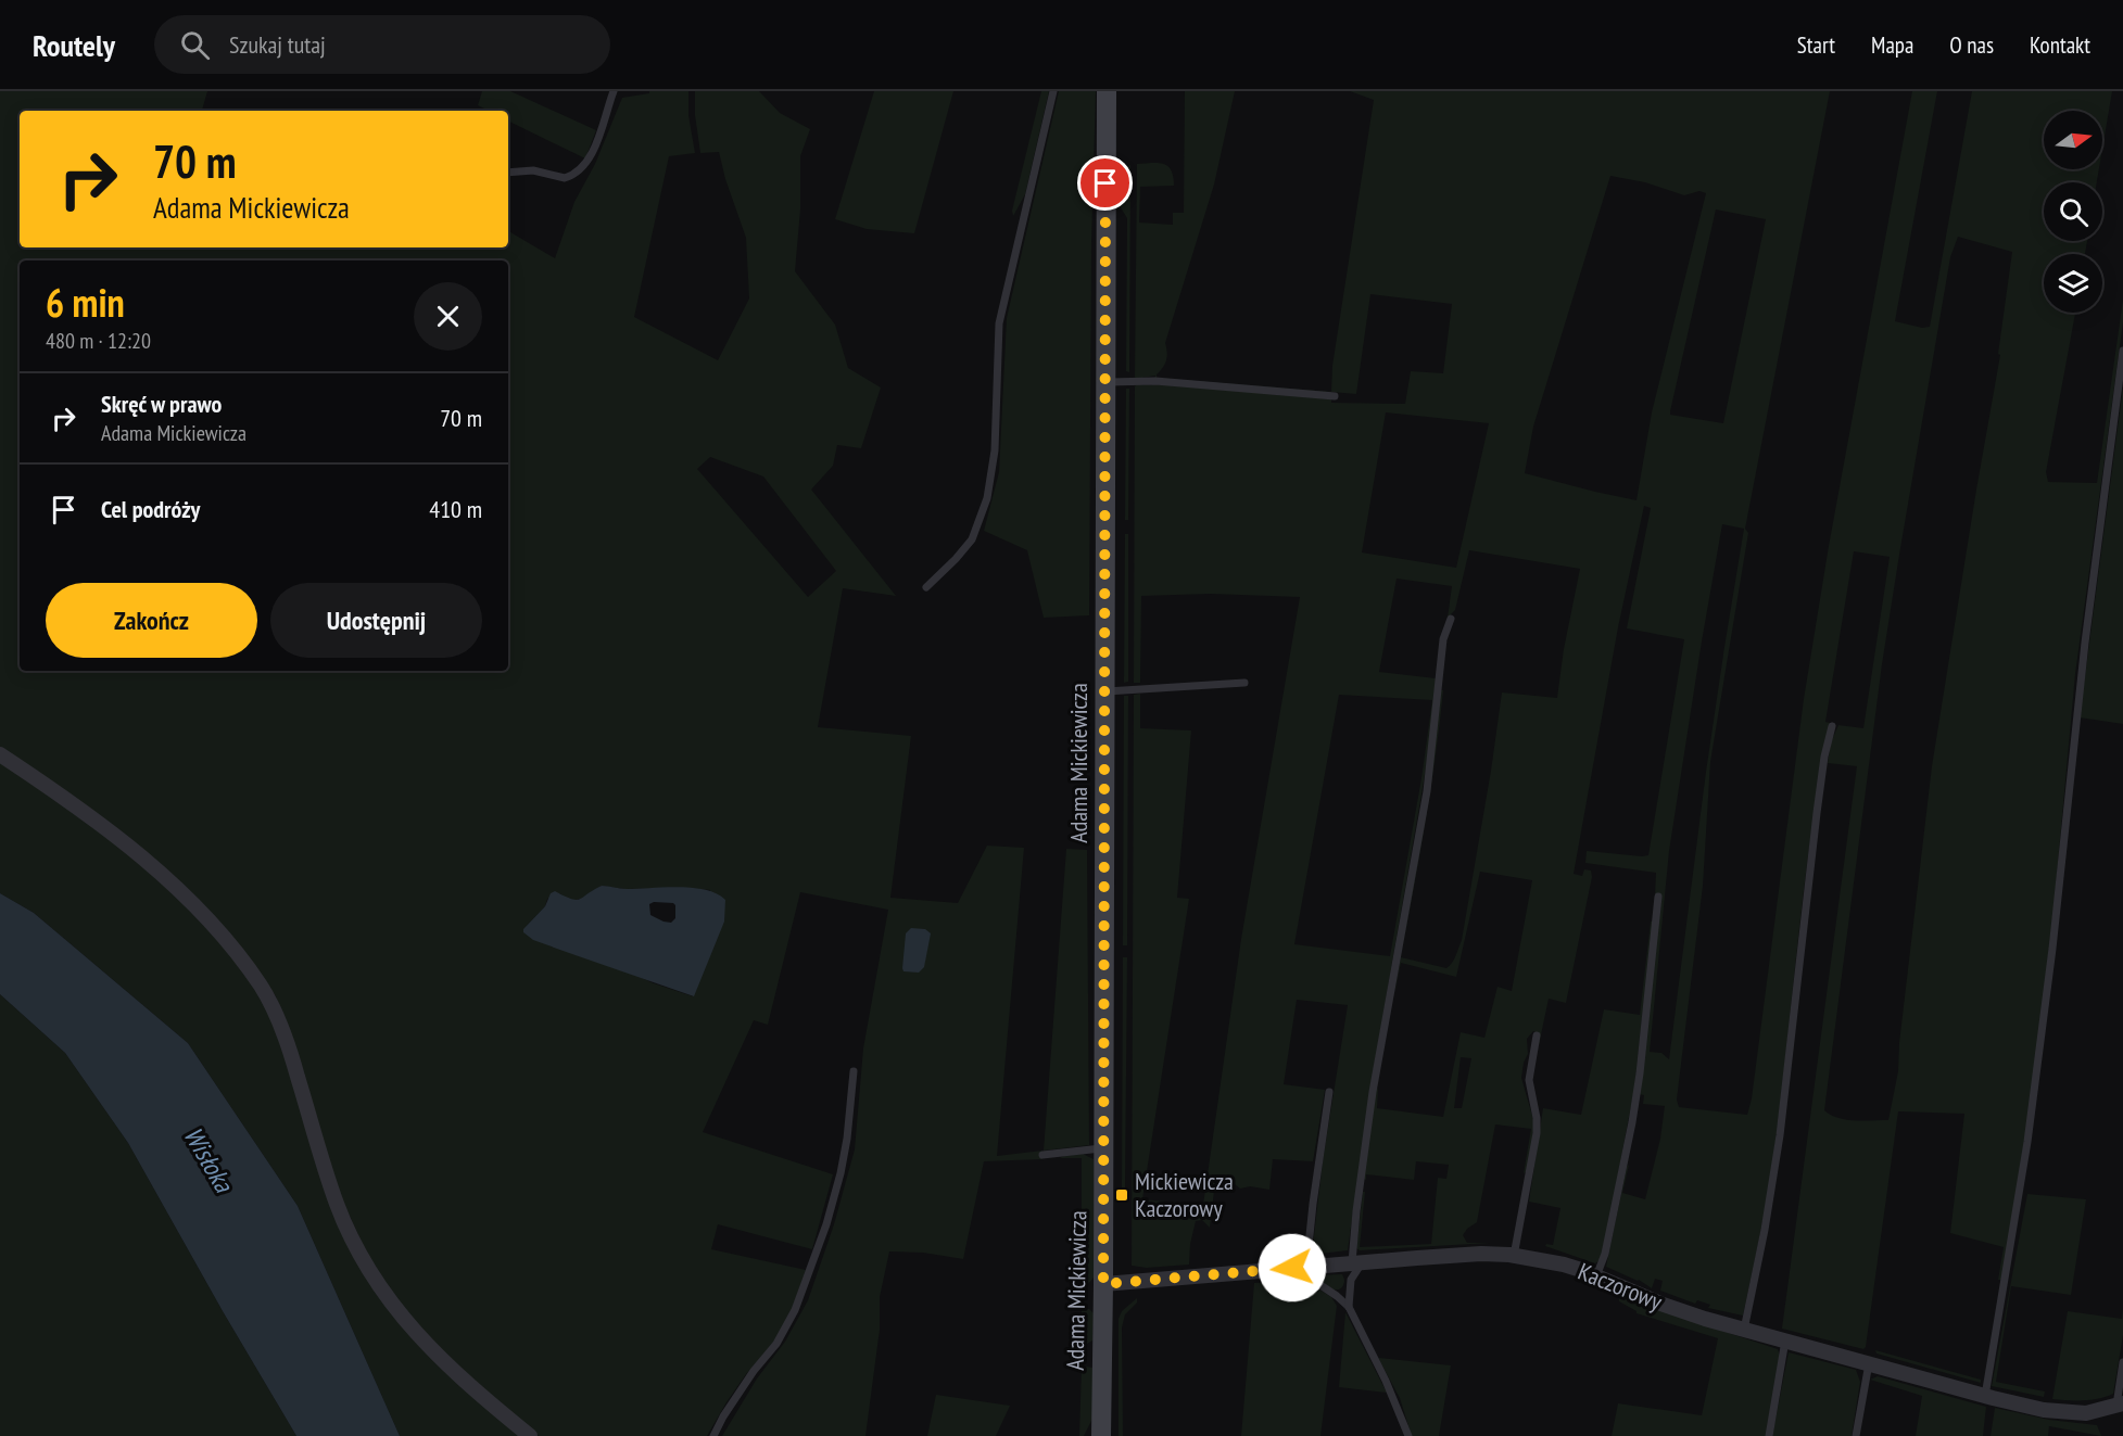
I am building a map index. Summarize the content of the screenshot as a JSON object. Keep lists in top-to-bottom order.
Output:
{
  "streets": {
    "street": ["Adama Mickiewicza", "Kaczorowy"]
  },
  "crossings": [
    ["Adama Mickiewicza", "Kaczorowy"]
  ],
  "water": ["Wisłoka"],
  "places": {
    "transit": ["Mickiewicza Kaczorowy"]
  },
  "north": "right",
  "page": {
    "header": "Routely",
    "search": "Szukaj tutaj",
    "nav": [
      "Start",
      "Mapa",
      "O nas",
      "Kontakt"
    ],
    "turn": ["70 m", "Adama Mickiewicza"],
    "heading": ["6 min", "480 m · 12:20"],
    "list": [
      {
        "name": "Skręć w prawo",
        "note": "Adama Mickiewicza",
        "value": "70 m"
      },
      {
        "name": "Cel podróży",
        "value": "410 m"
      }
    ],
    "buttons": ["Zakończ", "Udostępnij"]
  }
}
